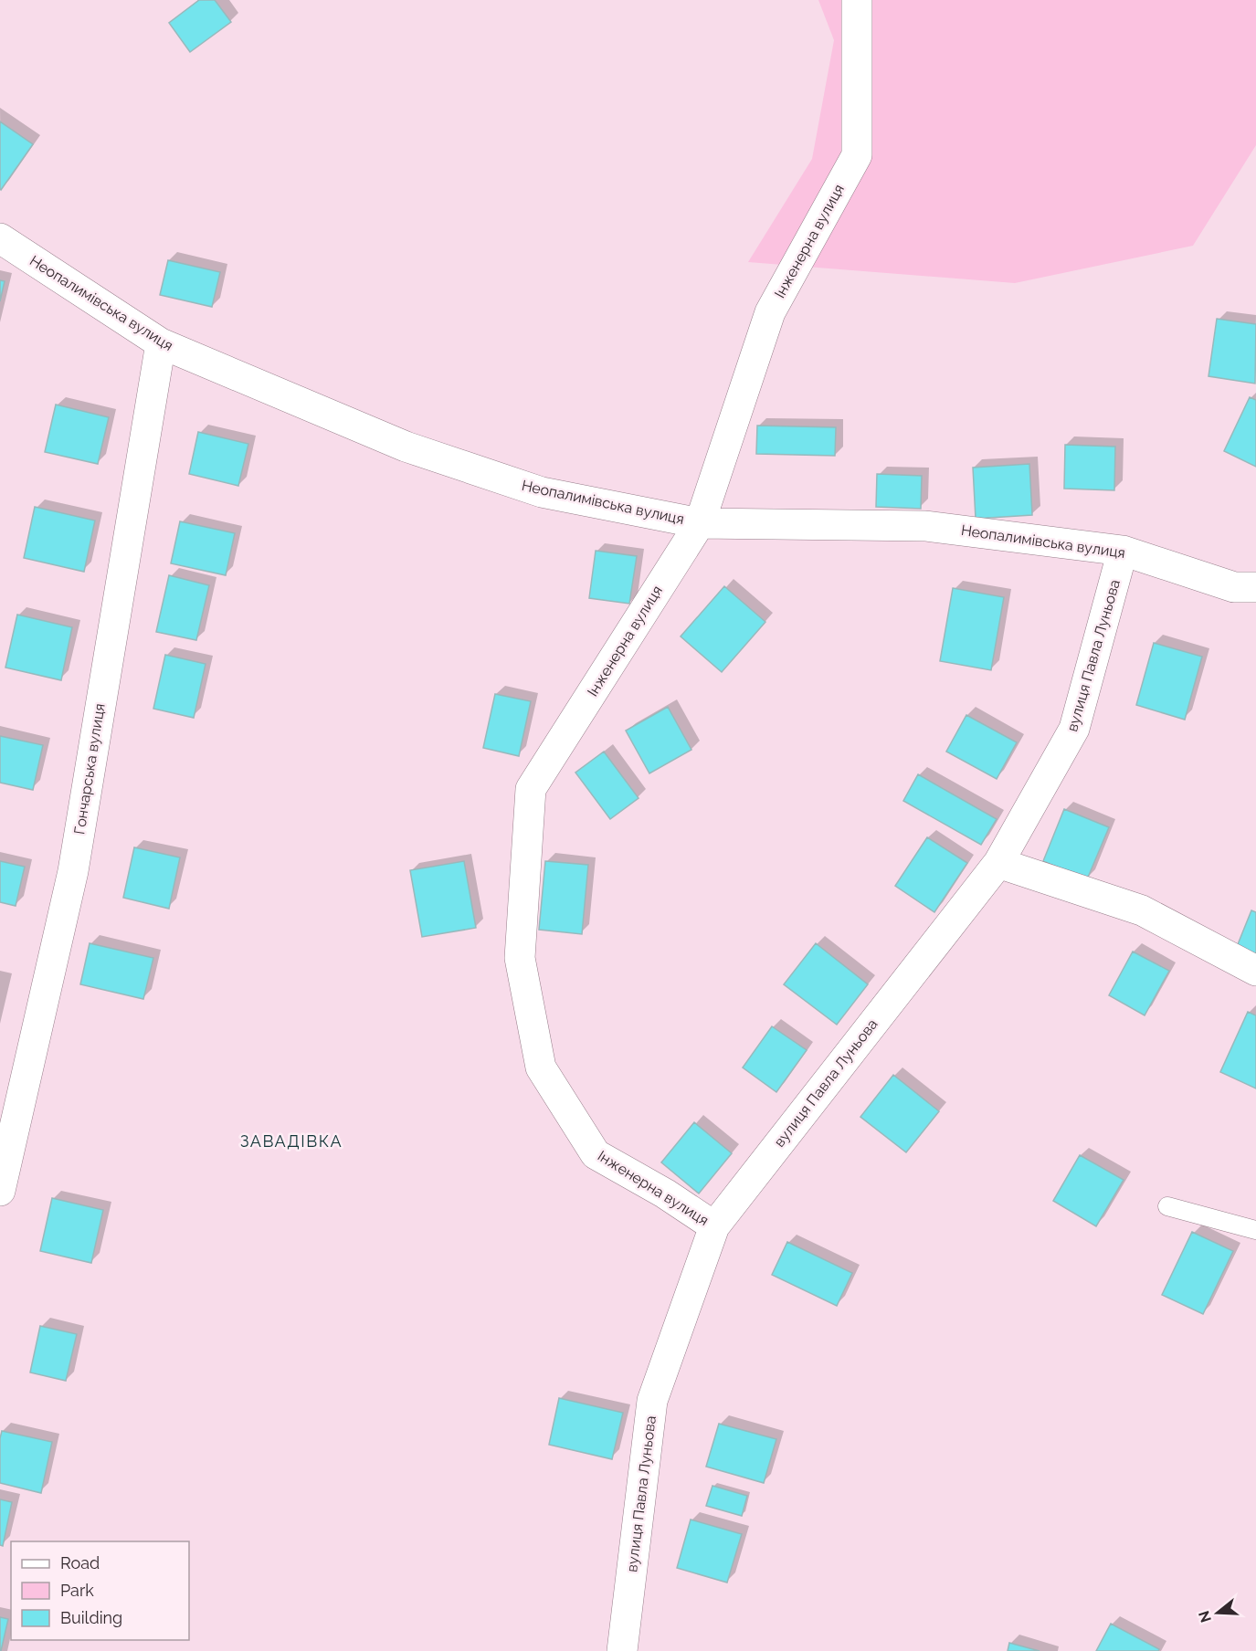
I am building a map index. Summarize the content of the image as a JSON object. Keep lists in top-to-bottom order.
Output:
{
  "streets": {
    "street": [
      "Інженерна вулиця",
      "Неопалимівська вулиця",
      "вулиця Павла Луньова",
      "Гончарська вулиця"
    ]
  },
  "crossings": [
    ["Інженерна вулиця", "Неопалимівська вулиця"],
    ["Інженерна вулиця", "вулиця Павла Луньова"],
    ["Неопалимівська вулиця", "вулиця Павла Луньова"],
    ["Неопалимівська вулиця", "Гончарська вулиця"]
  ],
  "districts": ["ЗАВАДІВКА"],
  "legend": ["Road", "Park", "Building"],
  "north": "left"
}
